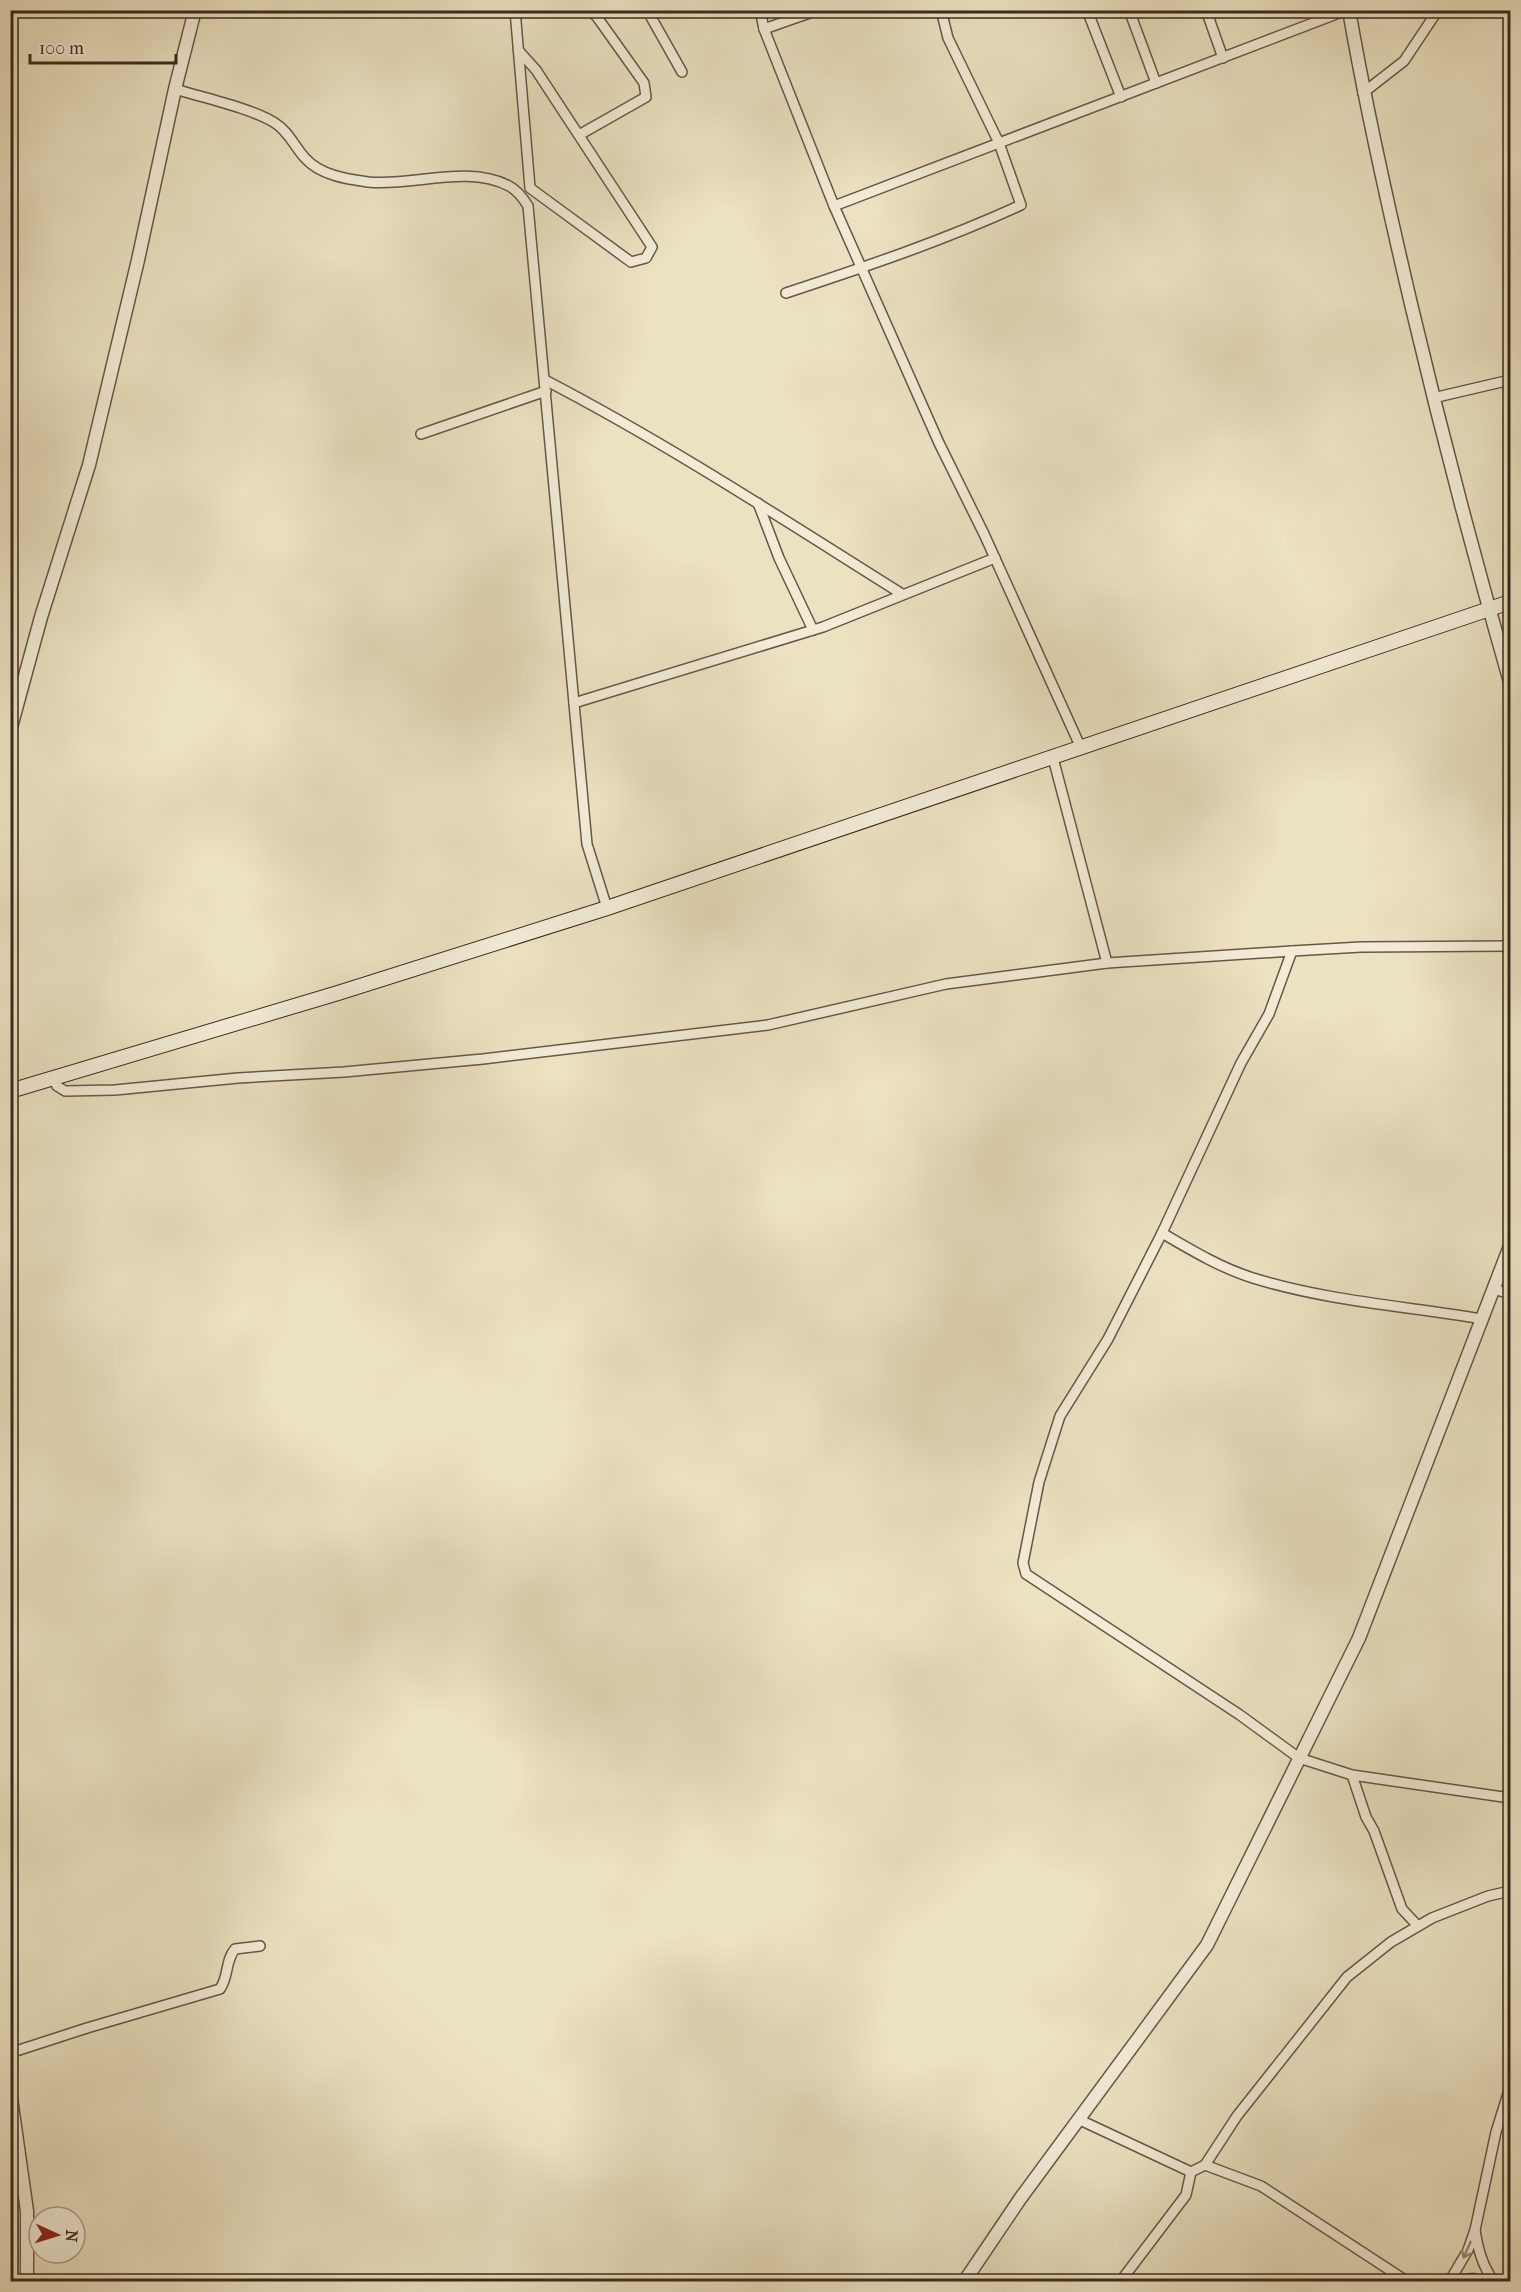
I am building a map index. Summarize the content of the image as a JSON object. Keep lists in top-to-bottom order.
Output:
{
  "scale_bar": "100 m",
  "north": "right"
}
